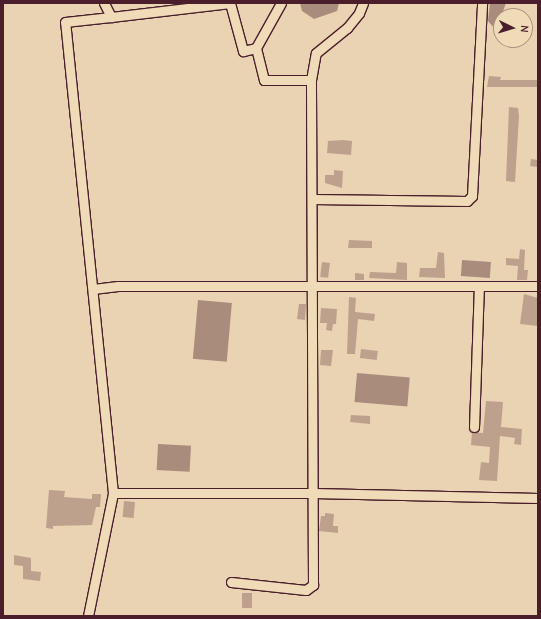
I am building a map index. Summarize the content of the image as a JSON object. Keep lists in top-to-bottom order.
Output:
{
  "north": "right"
}
